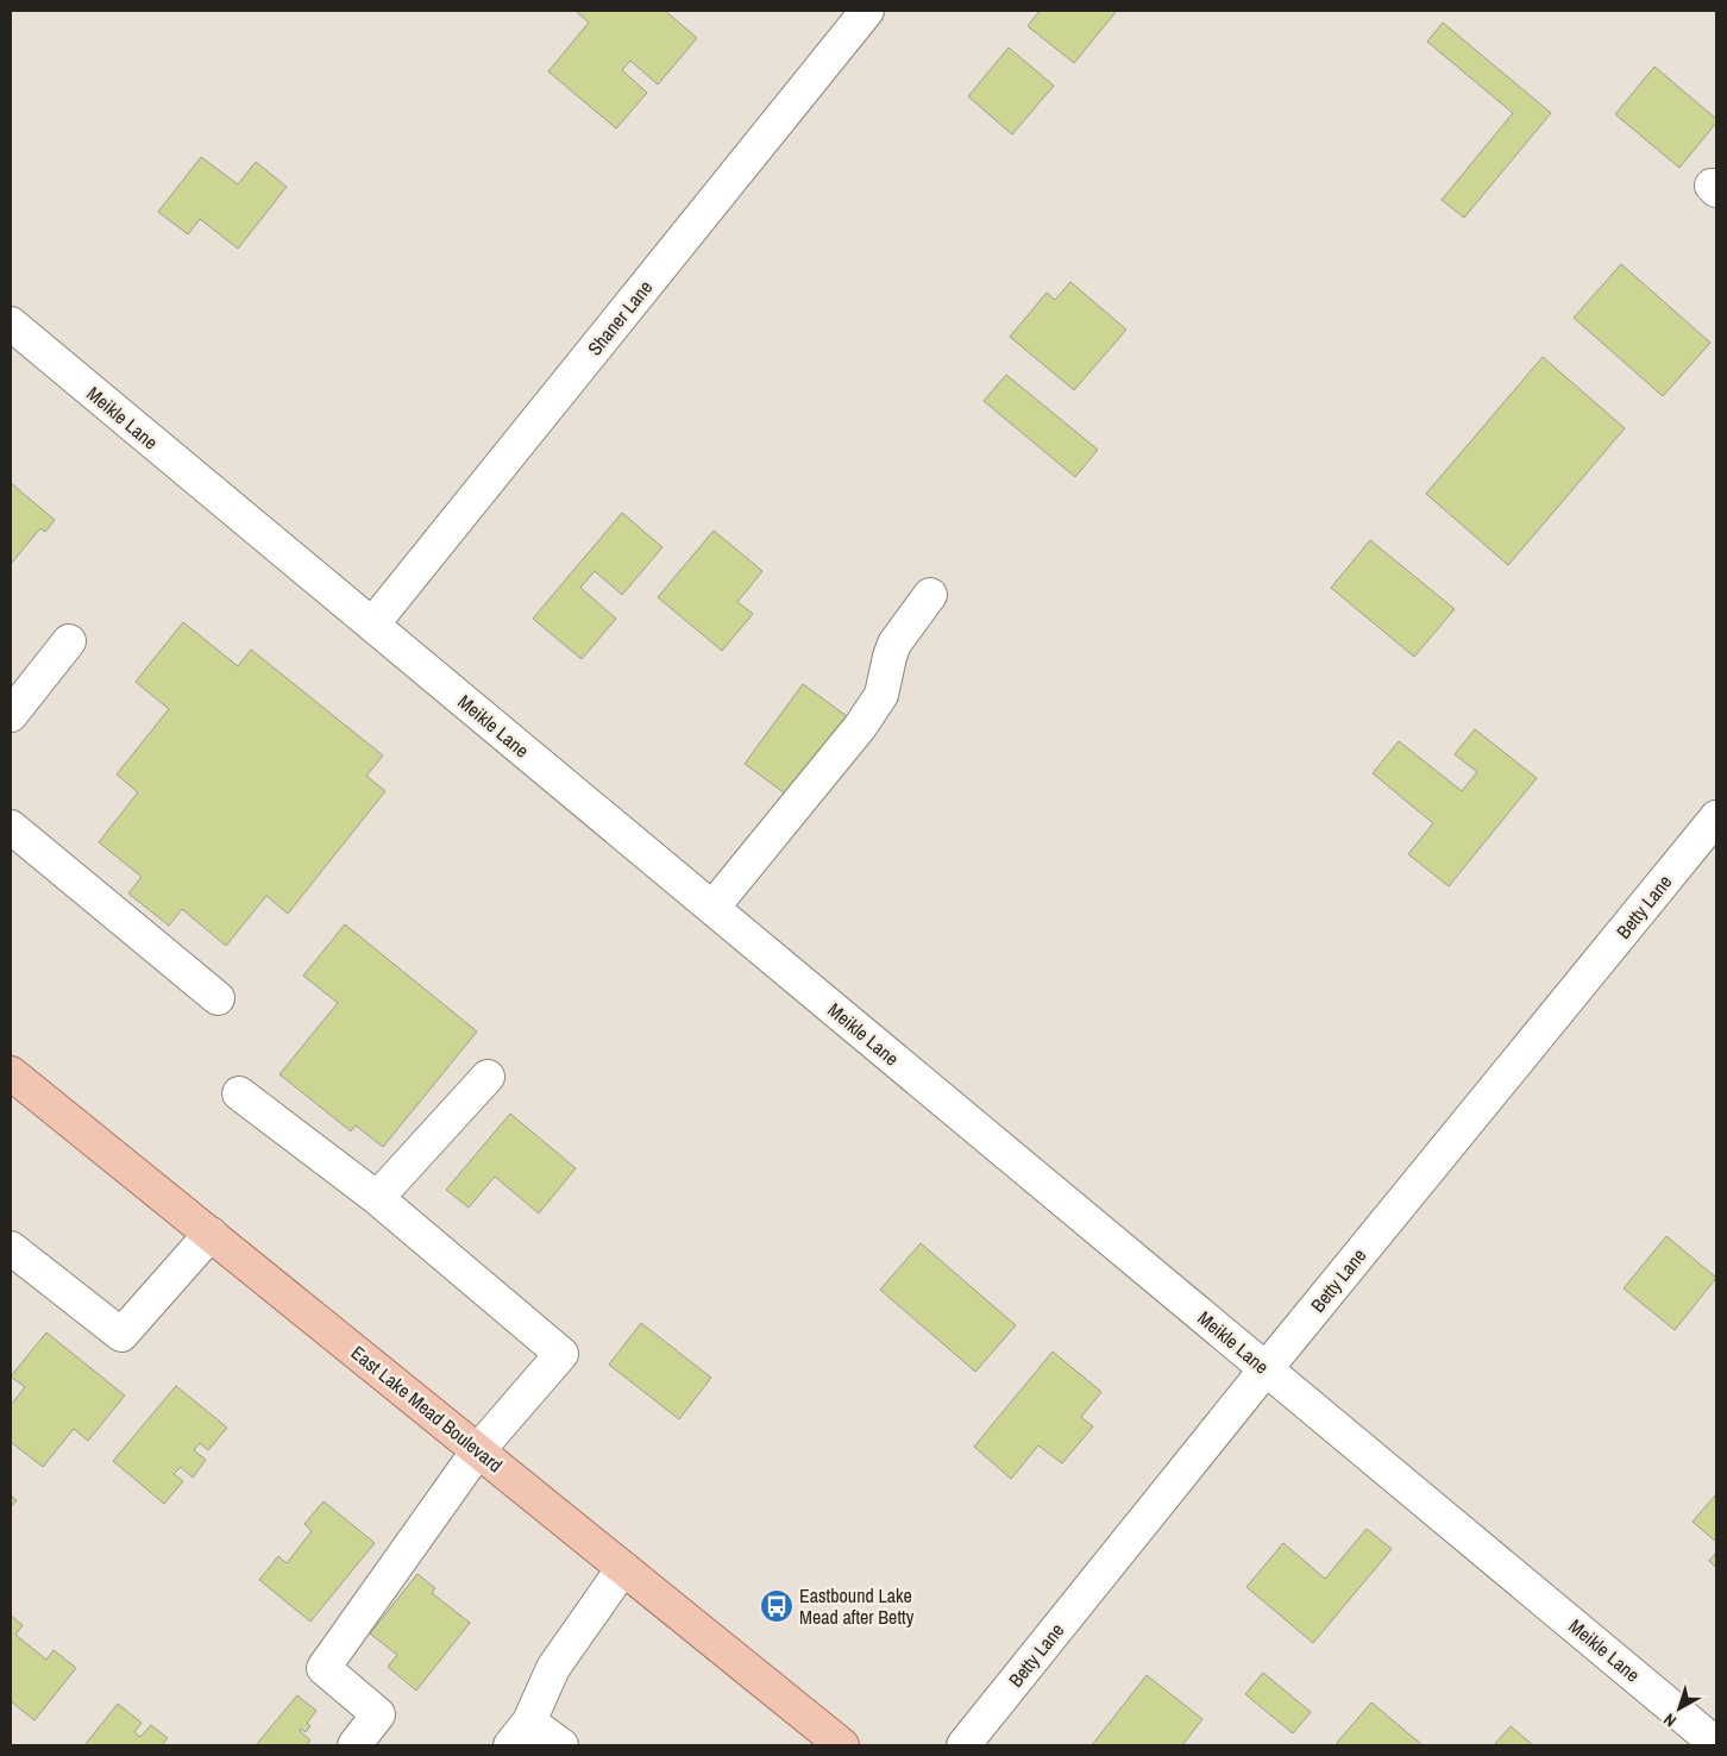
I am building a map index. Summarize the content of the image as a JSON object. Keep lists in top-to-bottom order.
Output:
{
  "streets": {
    "main road": ["East Lake Mead Boulevard"],
    "street": ["Shaner Lane", "Meikle Lane", "Betty Lane"]
  },
  "crossings": [
    ["Shaner Lane", "Meikle Lane"],
    ["Meikle Lane", "Betty Lane"]
  ],
  "places": {
    "bus stop": ["Eastbound Lake Mead after Betty"]
  },
  "north": "bottom left"
}
